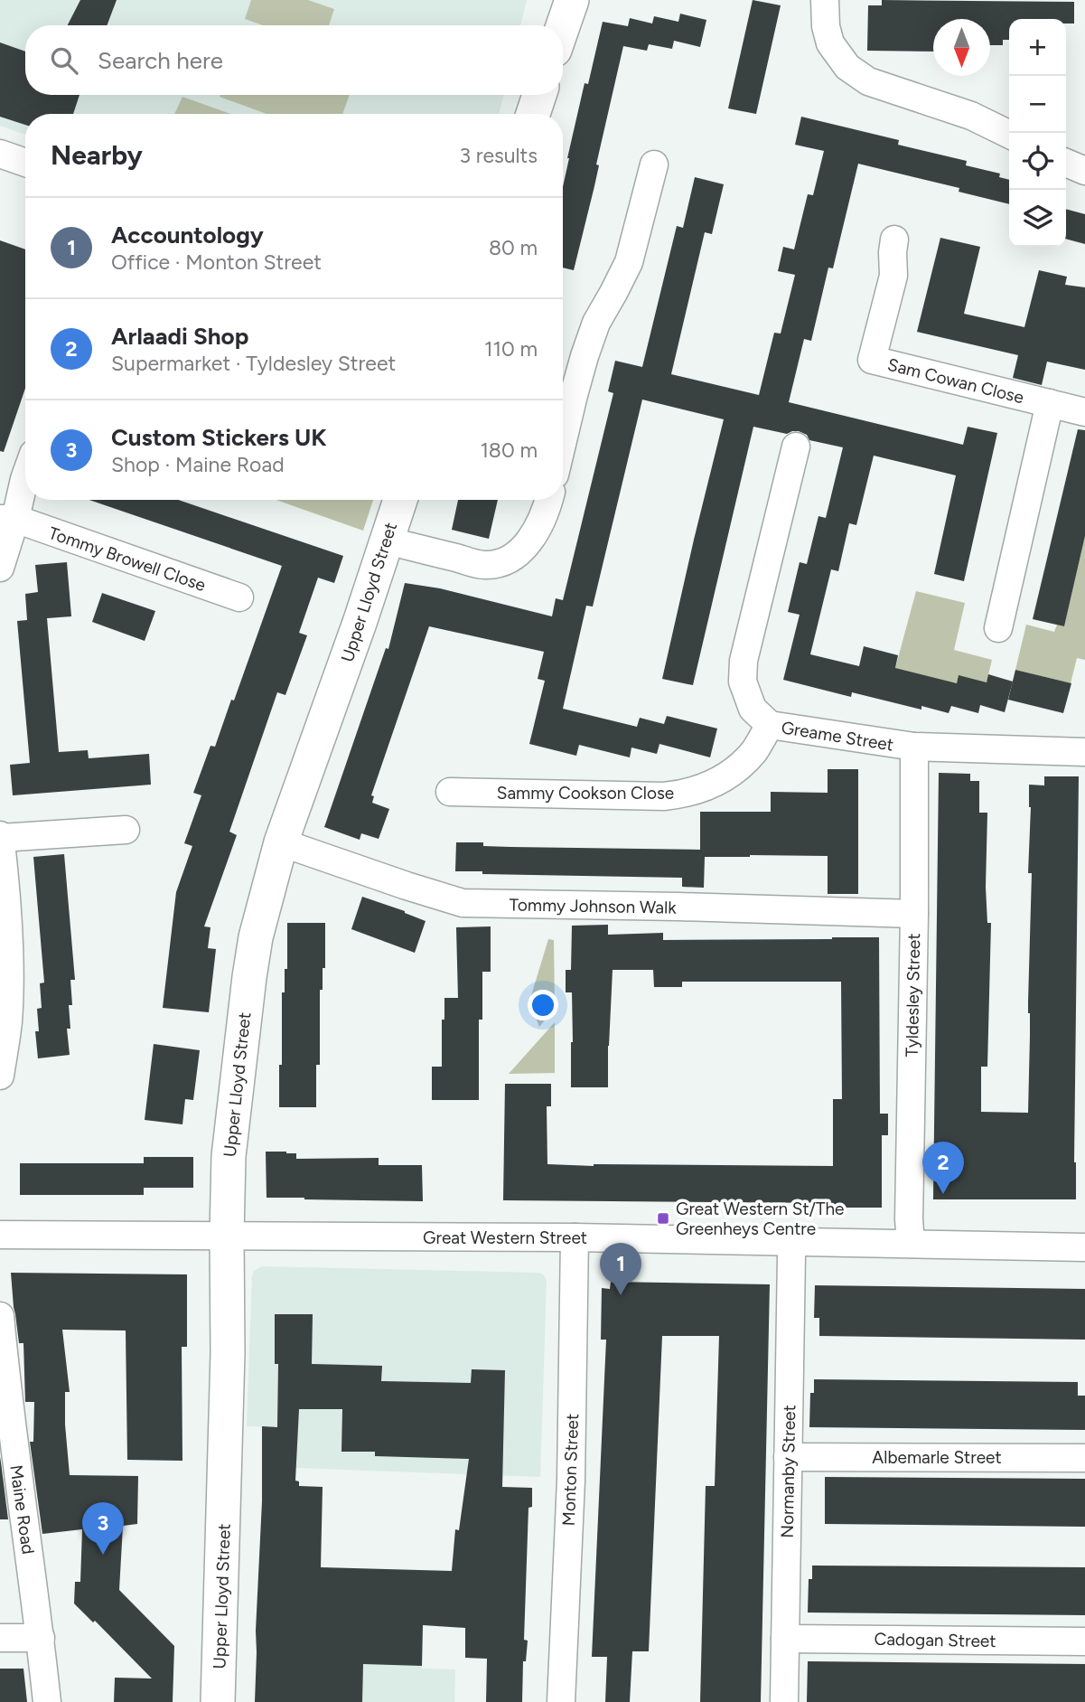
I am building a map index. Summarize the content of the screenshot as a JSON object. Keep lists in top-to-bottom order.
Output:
{
  "streets": {
    "street": [
      "Sam Cowan Close",
      "Tommy Browell Close",
      "Upper Lloyd Street",
      "Greame Street",
      "Sammy Cookson Close",
      "Tommy Johnson Walk",
      "Tyldesley Street",
      "Great Western Street",
      "Albemarle Street",
      "Monton Street",
      "Normanby Street",
      "Maine Road",
      "Cadogan Street"
    ]
  },
  "crossings": [
    ["Upper Lloyd Street", "Tommy Johnson Walk"],
    ["Upper Lloyd Street", "Great Western Street"],
    ["Greame Street", "Sammy Cookson Close"],
    ["Greame Street", "Tyldesley Street"],
    ["Tommy Johnson Walk", "Tyldesley Street"],
    ["Tyldesley Street", "Great Western Street"],
    ["Great Western Street", "Monton Street"],
    ["Great Western Street", "Normanby Street"],
    ["Albemarle Street", "Normanby Street"],
    ["Normanby Street", "Cadogan Street"]
  ],
  "places": {
    "transit": ["Great Western St/The Greenheys Centre"]
  },
  "north": "bottom",
  "page": {
    "map_buttons": ["+", "−"],
    "search": "Search here",
    "heading": ["Nearby", "3 results"],
    "list": [
      {
        "mark": "1",
        "name": "Accountology",
        "note": "Office · Monton Street",
        "value": "80 m"
      },
      {
        "mark": "2",
        "name": "Arlaadi Shop",
        "note": "Supermarket · Tyldesley Street",
        "value": "110 m"
      },
      {
        "mark": "3",
        "name": "Custom Stickers UK",
        "note": "Shop · Maine Road",
        "value": "180 m"
      }
    ],
    "pins": ["2", "1", "3"]
  }
}
